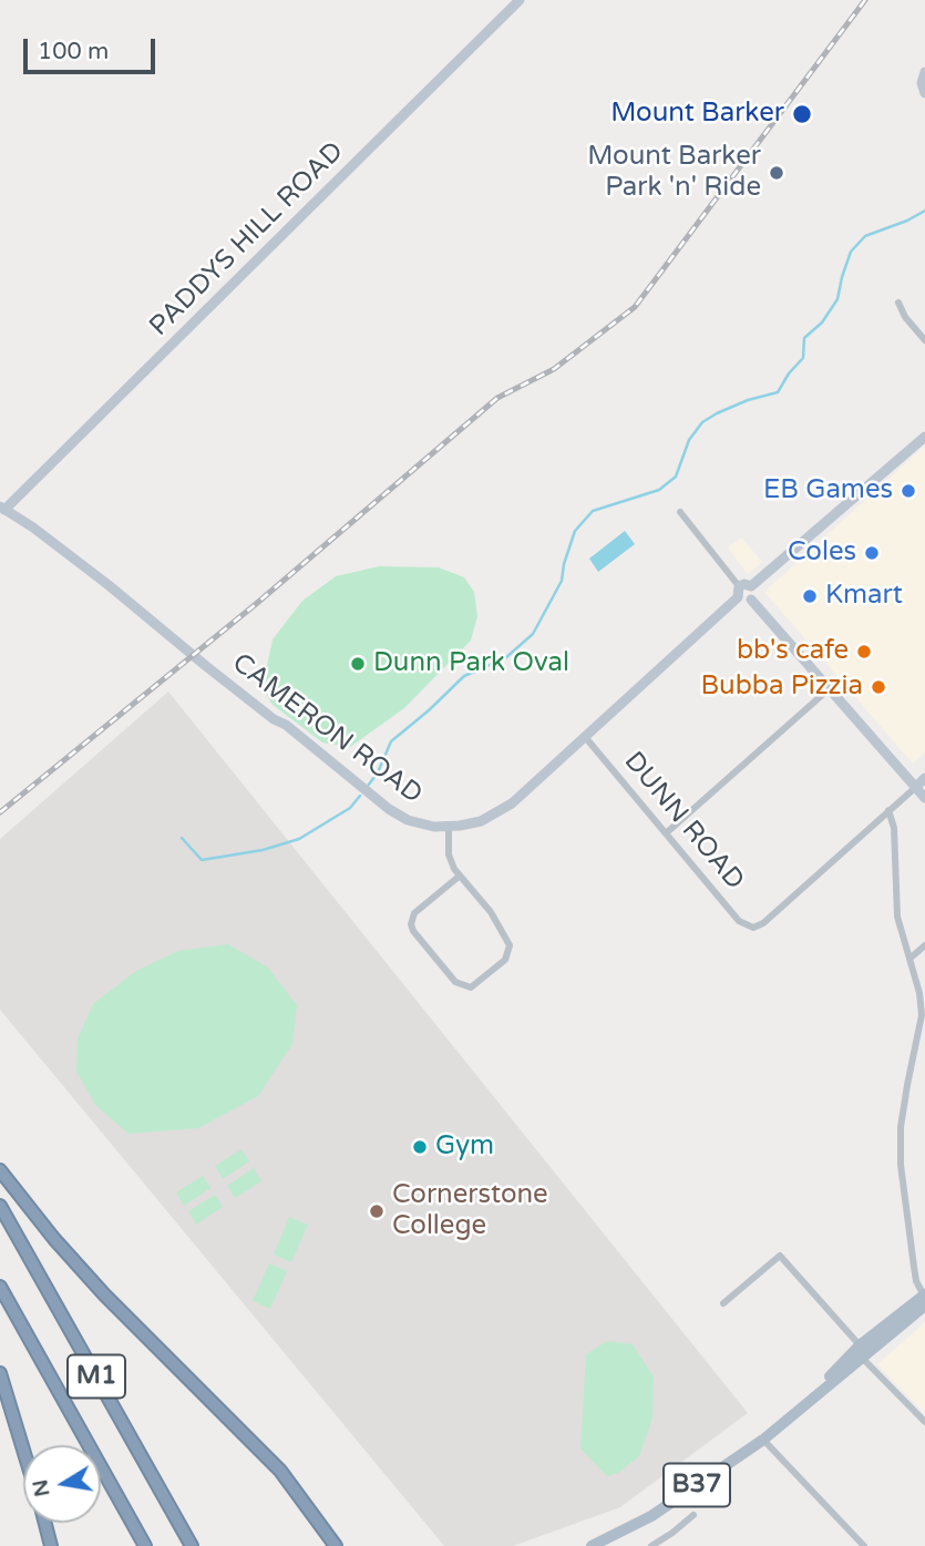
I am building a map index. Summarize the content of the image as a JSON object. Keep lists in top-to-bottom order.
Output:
{
  "streets": {
    "highway": ["M1"],
    "main road": ["B37"],
    "street": ["PADDYS HILL ROAD", "CAMERON ROAD", "DUNN ROAD"]
  },
  "crossings": [
    ["PADDYS HILL ROAD", "CAMERON ROAD"],
    ["CAMERON ROAD", "DUNN ROAD"]
  ],
  "places": [
    "Mount Barker",
    "Mount Barker Park 'n' Ride",
    "EB Games",
    "Coles",
    "Kmart",
    "bb's cafe",
    "Dunn Park Oval",
    "Bubba Pizzia",
    "Gym",
    "Cornerstone College"
  ],
  "scale_bar": "100 m",
  "north": "left"
}
